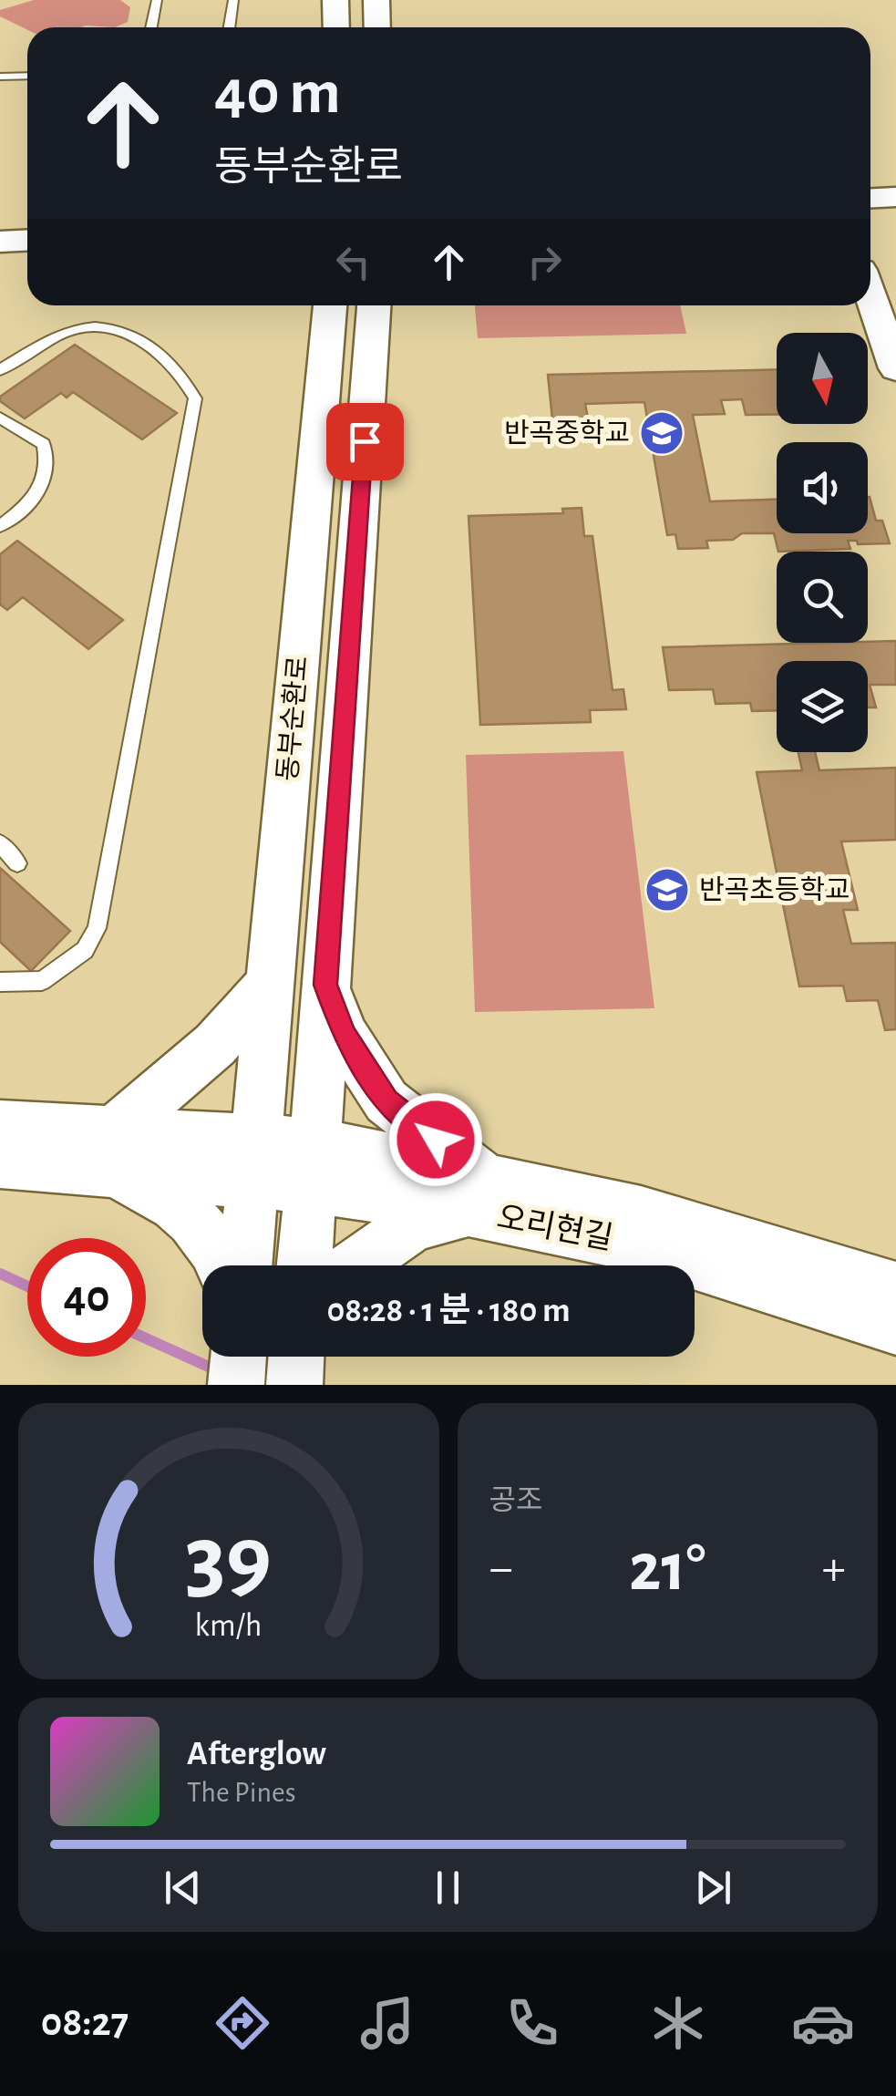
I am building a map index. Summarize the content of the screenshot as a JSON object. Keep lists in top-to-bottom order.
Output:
{
  "streets": {
    "street": ["동부순환로", "오리현길"]
  },
  "crossings": [
    ["동부순환로", "오리현길"]
  ],
  "places": {
    "school or university": ["반곡중학교", "반곡초등학교"]
  },
  "north": "bottom",
  "page": {
    "turn": ["40 m", "동부순환로"],
    "limit": "40",
    "trip": "08:28 · 1 분 · 180 m",
    "tile": "공조",
    "heat": ["−", "21°", "+"],
    "song": ["Afterglow", "The Pines"],
    "tabs": "08:27",
    "gauge": ["39", "km/h"]
  }
}
